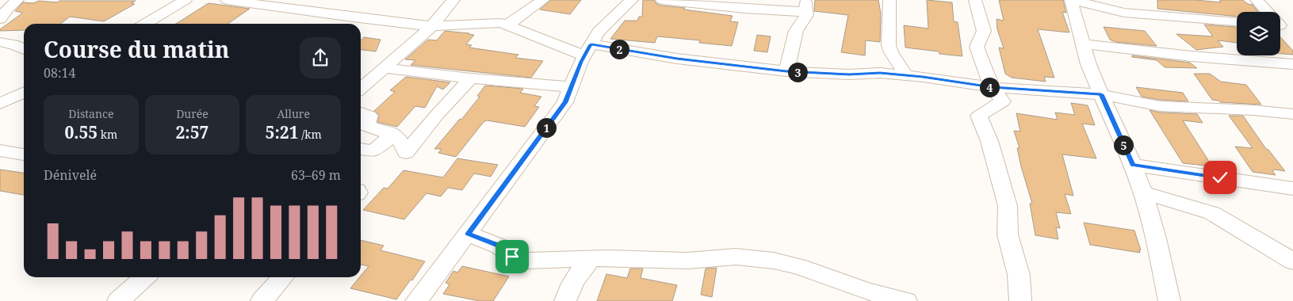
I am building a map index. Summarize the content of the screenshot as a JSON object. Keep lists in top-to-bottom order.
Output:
{
  "page": {
    "heading": ["Course du matin", "08:14"],
    "pins": [
      "2",
      "3",
      "4",
      "1",
      "5"
    ],
    "stats": [
      ["Distance", "0.55 km"],
      ["Durée", "2:57"],
      ["Allure", "5:21 /km"]
    ],
    "chart": ["Dénivelé", "63–69 m"]
  }
}
